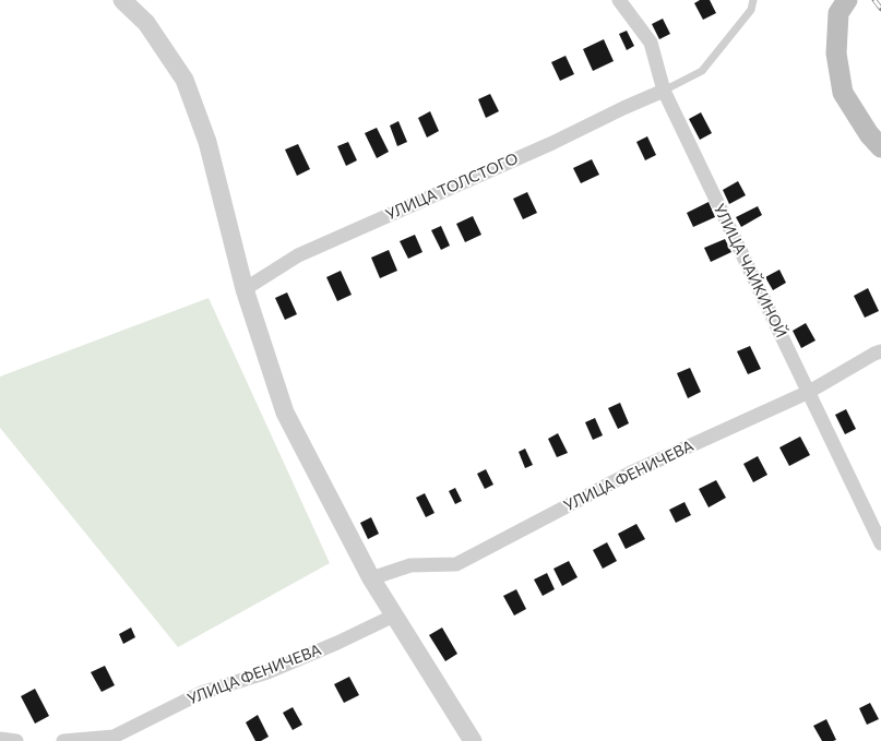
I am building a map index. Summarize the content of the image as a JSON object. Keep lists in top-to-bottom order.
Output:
{
  "streets": {
    "street": ["УЛИЦА ТОЛСТОГО", "УЛИЦА ЧАЙКИНОЙ", "УЛИЦА ФЕНИЧЕВА"]
  },
  "crossings": [
    ["УЛИЦА ТОЛСТОГО", "УЛИЦА ЧАЙКИНОЙ"],
    ["УЛИЦА ЧАЙКИНОЙ", "УЛИЦА ФЕНИЧЕВА"]
  ]
}
